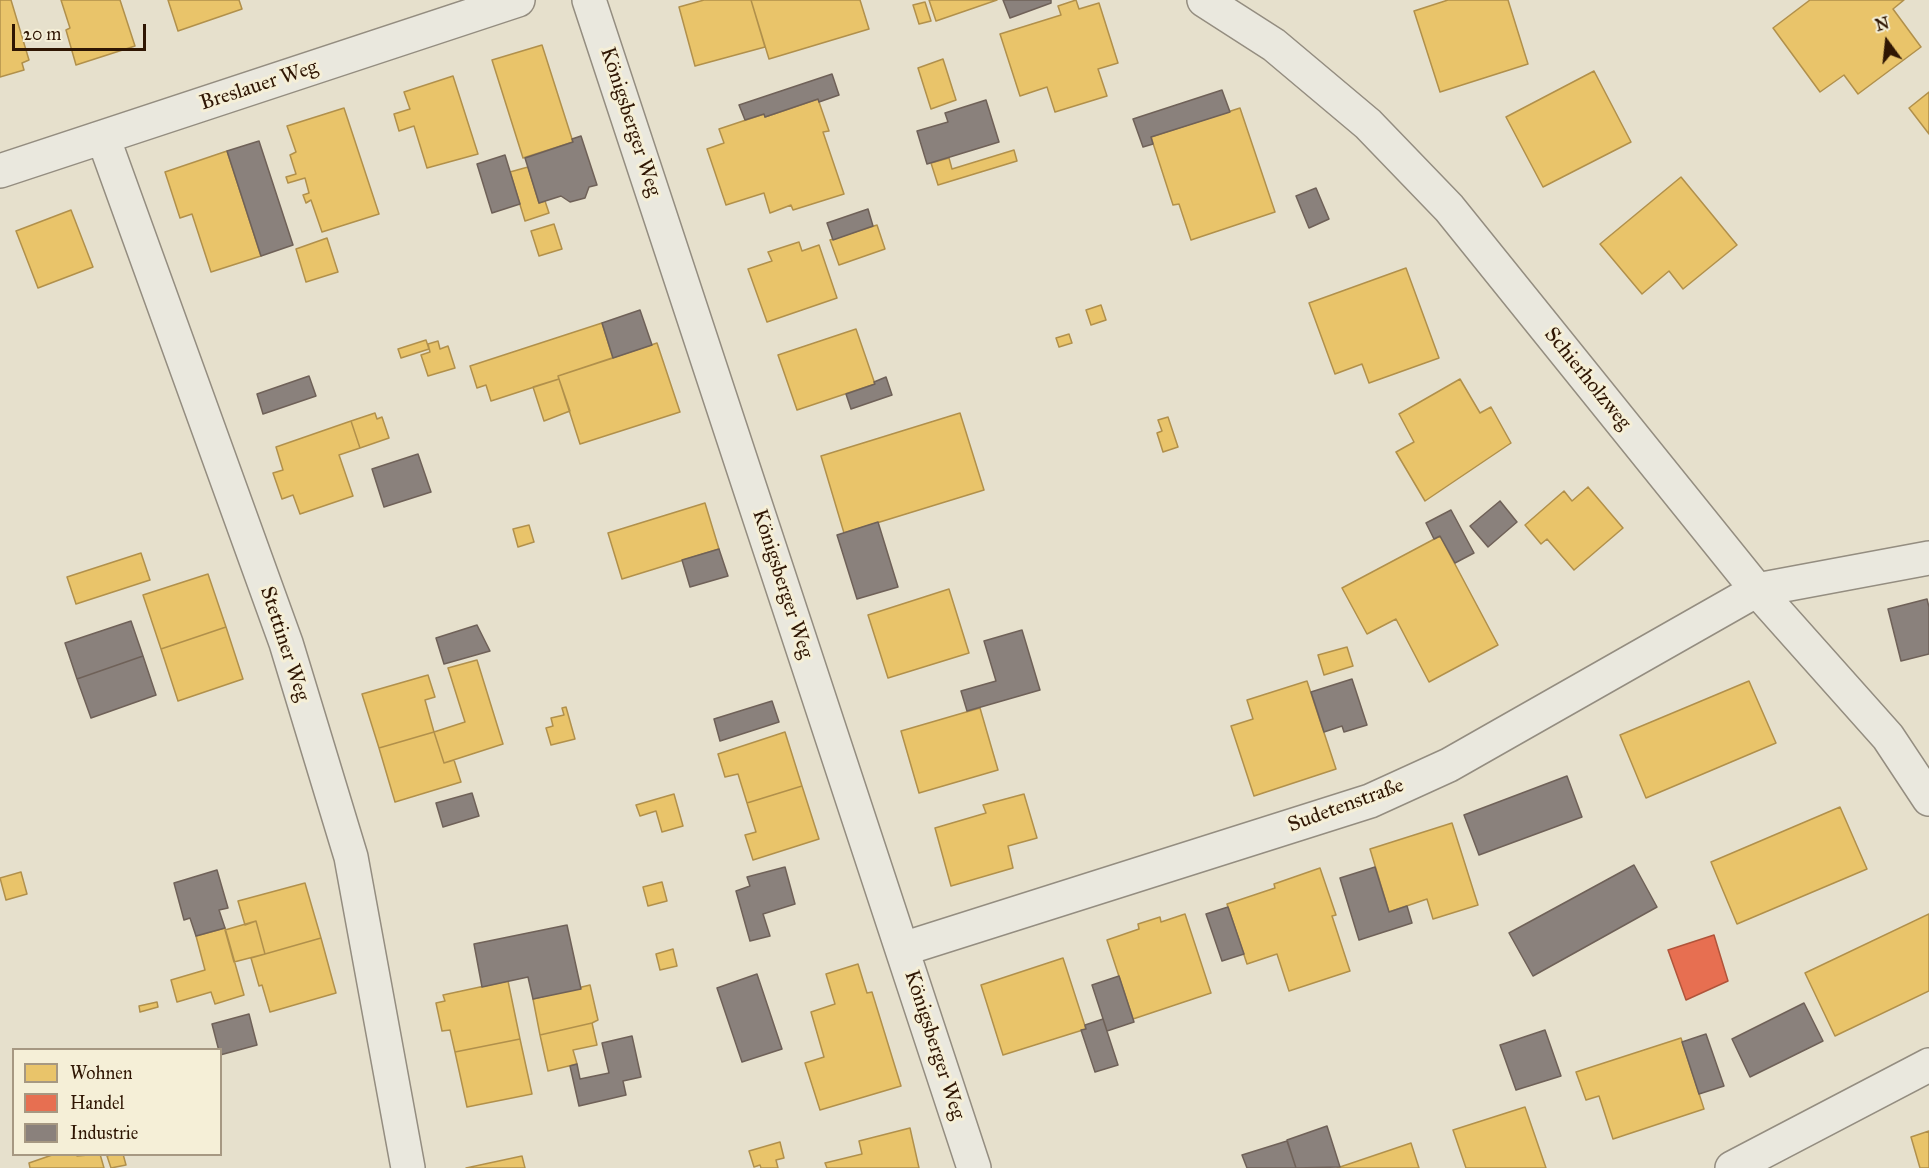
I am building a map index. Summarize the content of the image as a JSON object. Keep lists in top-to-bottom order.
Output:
{
  "streets": {
    "street": [
      "Breslauer Weg",
      "Königsberger Weg",
      "Schierholzweg",
      "Stettiner Weg",
      "Sudetenstraße"
    ]
  },
  "crossings": [
    ["Breslauer Weg", "Stettiner Weg"],
    ["Königsberger Weg", "Sudetenstraße"],
    ["Schierholzweg", "Sudetenstraße"]
  ],
  "legend": ["Wohnen", "Handel", "Industrie"],
  "scale_bar": "20 m",
  "north": "top"
}
